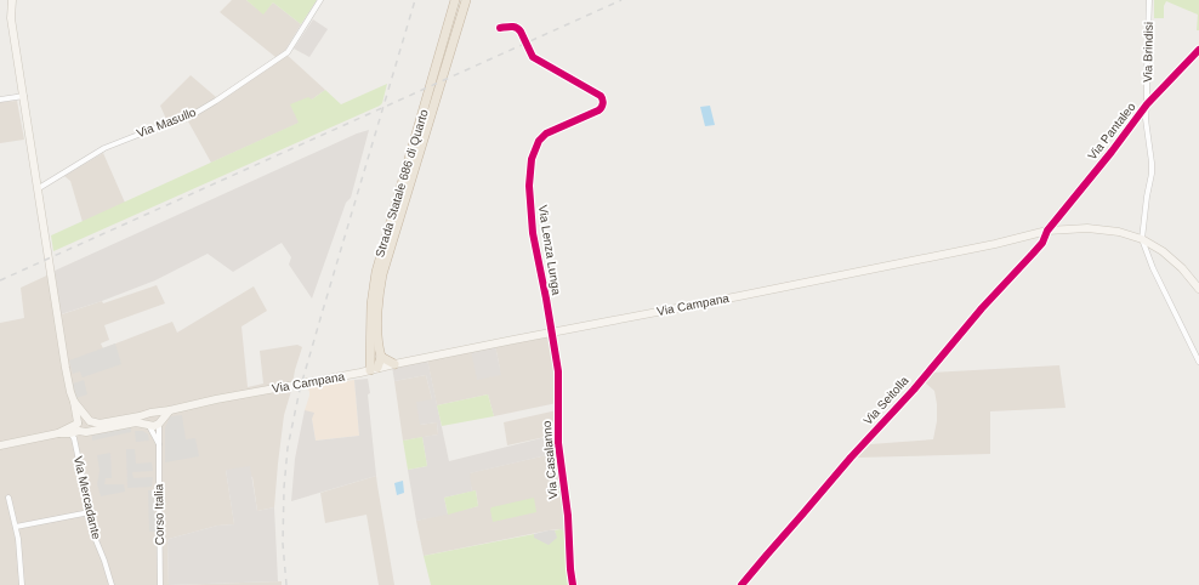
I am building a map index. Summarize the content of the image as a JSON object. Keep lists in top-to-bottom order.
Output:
{
  "streets": {
    "highway": ["Strada Statale 686 di Quarto"],
    "main road": ["Via Campana"],
    "street": [
      "Via Brindisi",
      "Via Masullo",
      "Via Pantaleo",
      "Via Lenza Lunga",
      "Via Seitolla",
      "Via Casalanno",
      "Via Mercadante",
      "Corso Italia"
    ]
  },
  "crossings": [
    ["Via Brindisi", "Via Pantaleo"],
    ["Via Brindisi", "Via Campana"],
    ["Via Pantaleo", "Via Campana"],
    ["Via Pantaleo", "Via Seitolla"],
    ["Strada Statale 686 di Quarto", "Via Campana"],
    ["Via Lenza Lunga", "Via Campana"],
    ["Via Lenza Lunga", "Via Casalanno"],
    ["Via Campana", "Via Seitolla"],
    ["Via Campana", "Via Casalanno"],
    ["Via Campana", "Via Mercadante"],
    ["Via Campana", "Corso Italia"]
  ]
}
